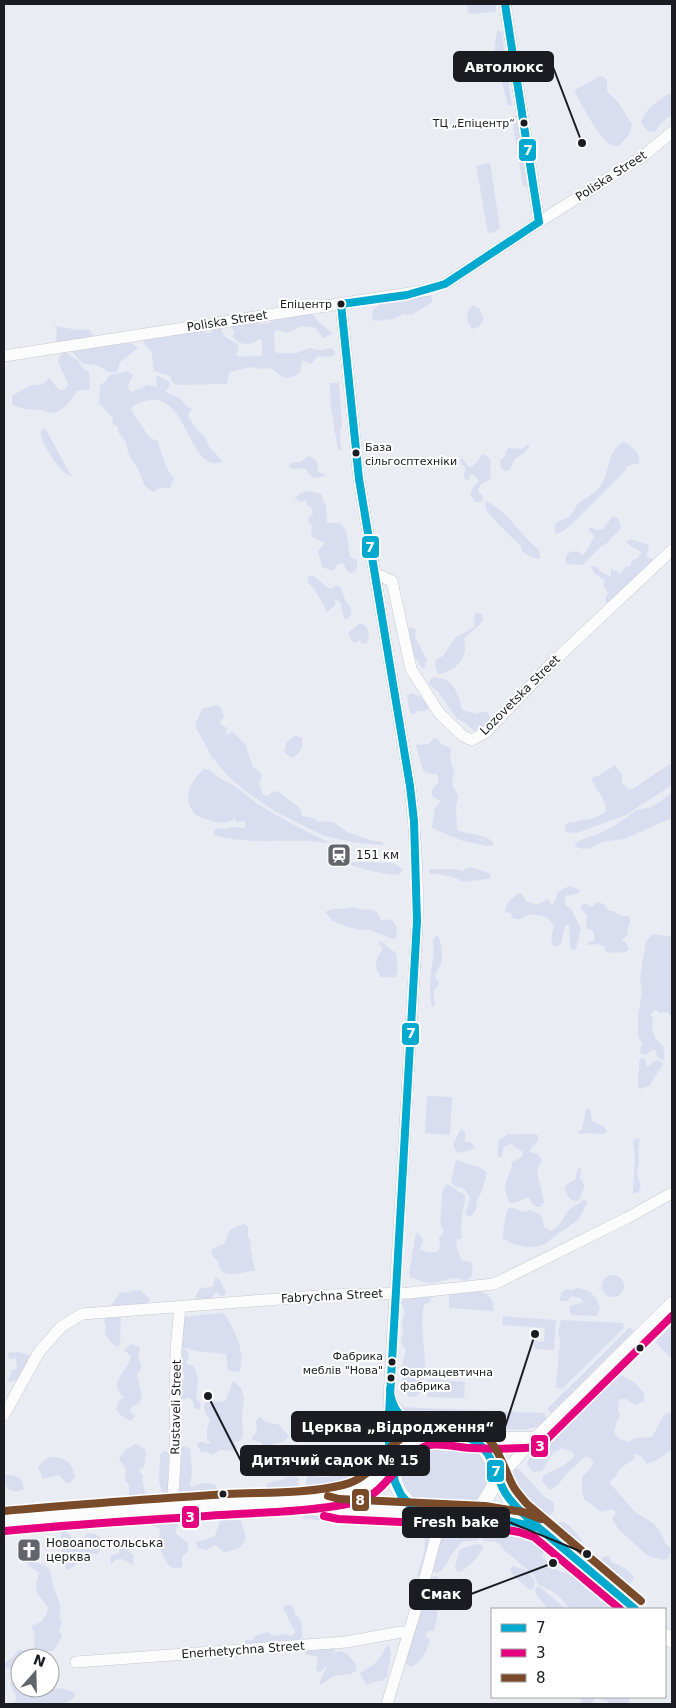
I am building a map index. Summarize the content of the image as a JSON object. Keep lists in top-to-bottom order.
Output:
{
  "streets": {
    "street": [
      "Poliska Street",
      "Lozovetska Street",
      "Fabrychna Street",
      "Rustaveli Street",
      "Enerhetychna Street"
    ]
  },
  "crossings": [
    ["Fabrychna Street", "Rustaveli Street"]
  ],
  "places": {
    "other": [
      "ТЦ „Епіцентр“",
      "Автолюкс",
      "Епіцентр",
      "База сільгосптехніки",
      "Церква „Відродження“",
      "Фабрика меблів \"Нова\"",
      "Фармацевтична фабрика",
      "Дитячий садок № 15",
      "Fresh bake",
      "Смак"
    ],
    "station": ["151 км"],
    "church": ["Новоапостольська церква"]
  },
  "lines": ["transit line 7", "transit line 3", "transit line 8"],
  "legend": ["7", "3", "8"],
  "north": "top"
}
